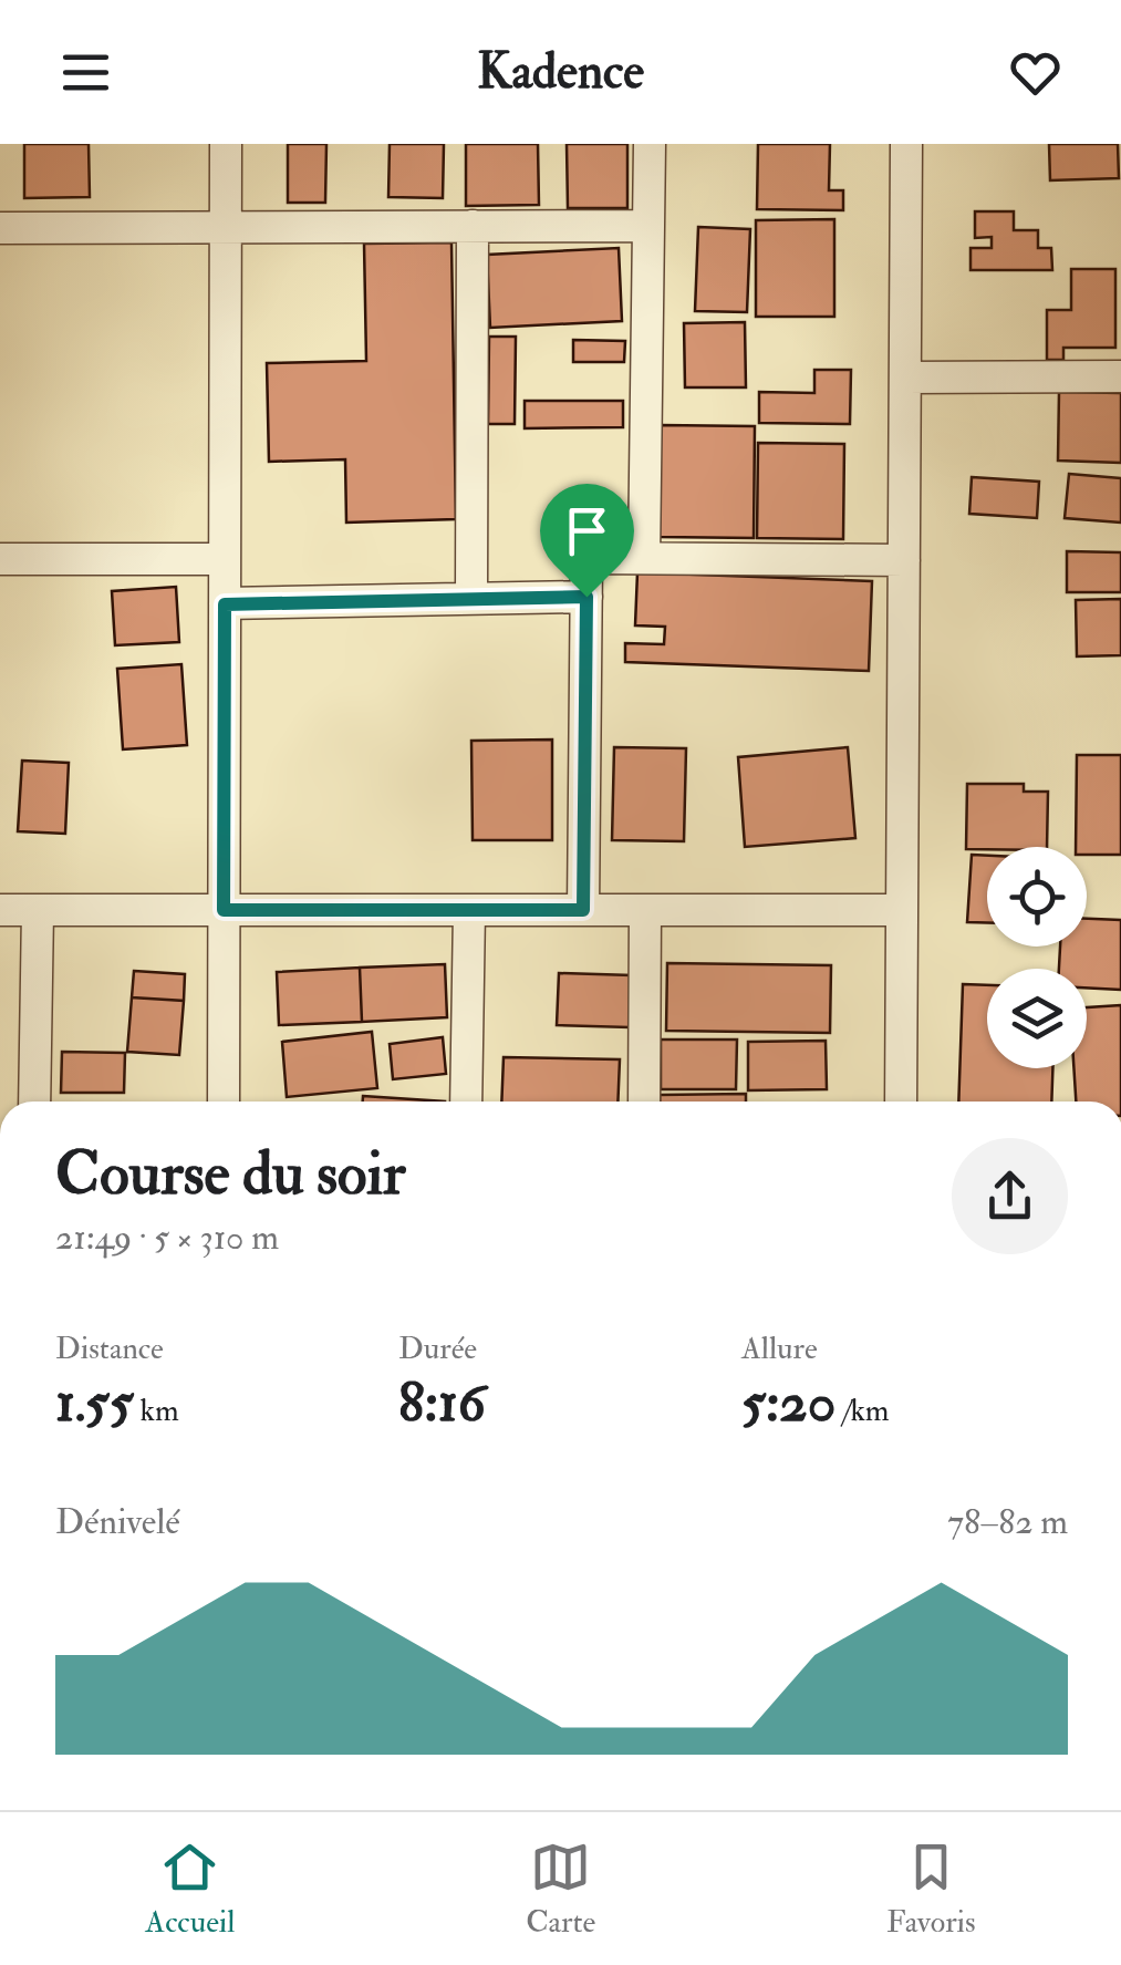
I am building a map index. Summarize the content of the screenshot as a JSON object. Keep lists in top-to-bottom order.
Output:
{
  "page": {
    "header": "Kadence",
    "heading": ["Course du soir", "21:49 · 5 × 310 m"],
    "stats": [
      ["Distance", "1.55 km"],
      ["Durée", "8:16"],
      ["Allure", "5:20 /km"]
    ],
    "chart": ["Dénivelé", "78–82 m"],
    "tabs": ["Accueil", "Carte", "Favoris"]
  }
}
